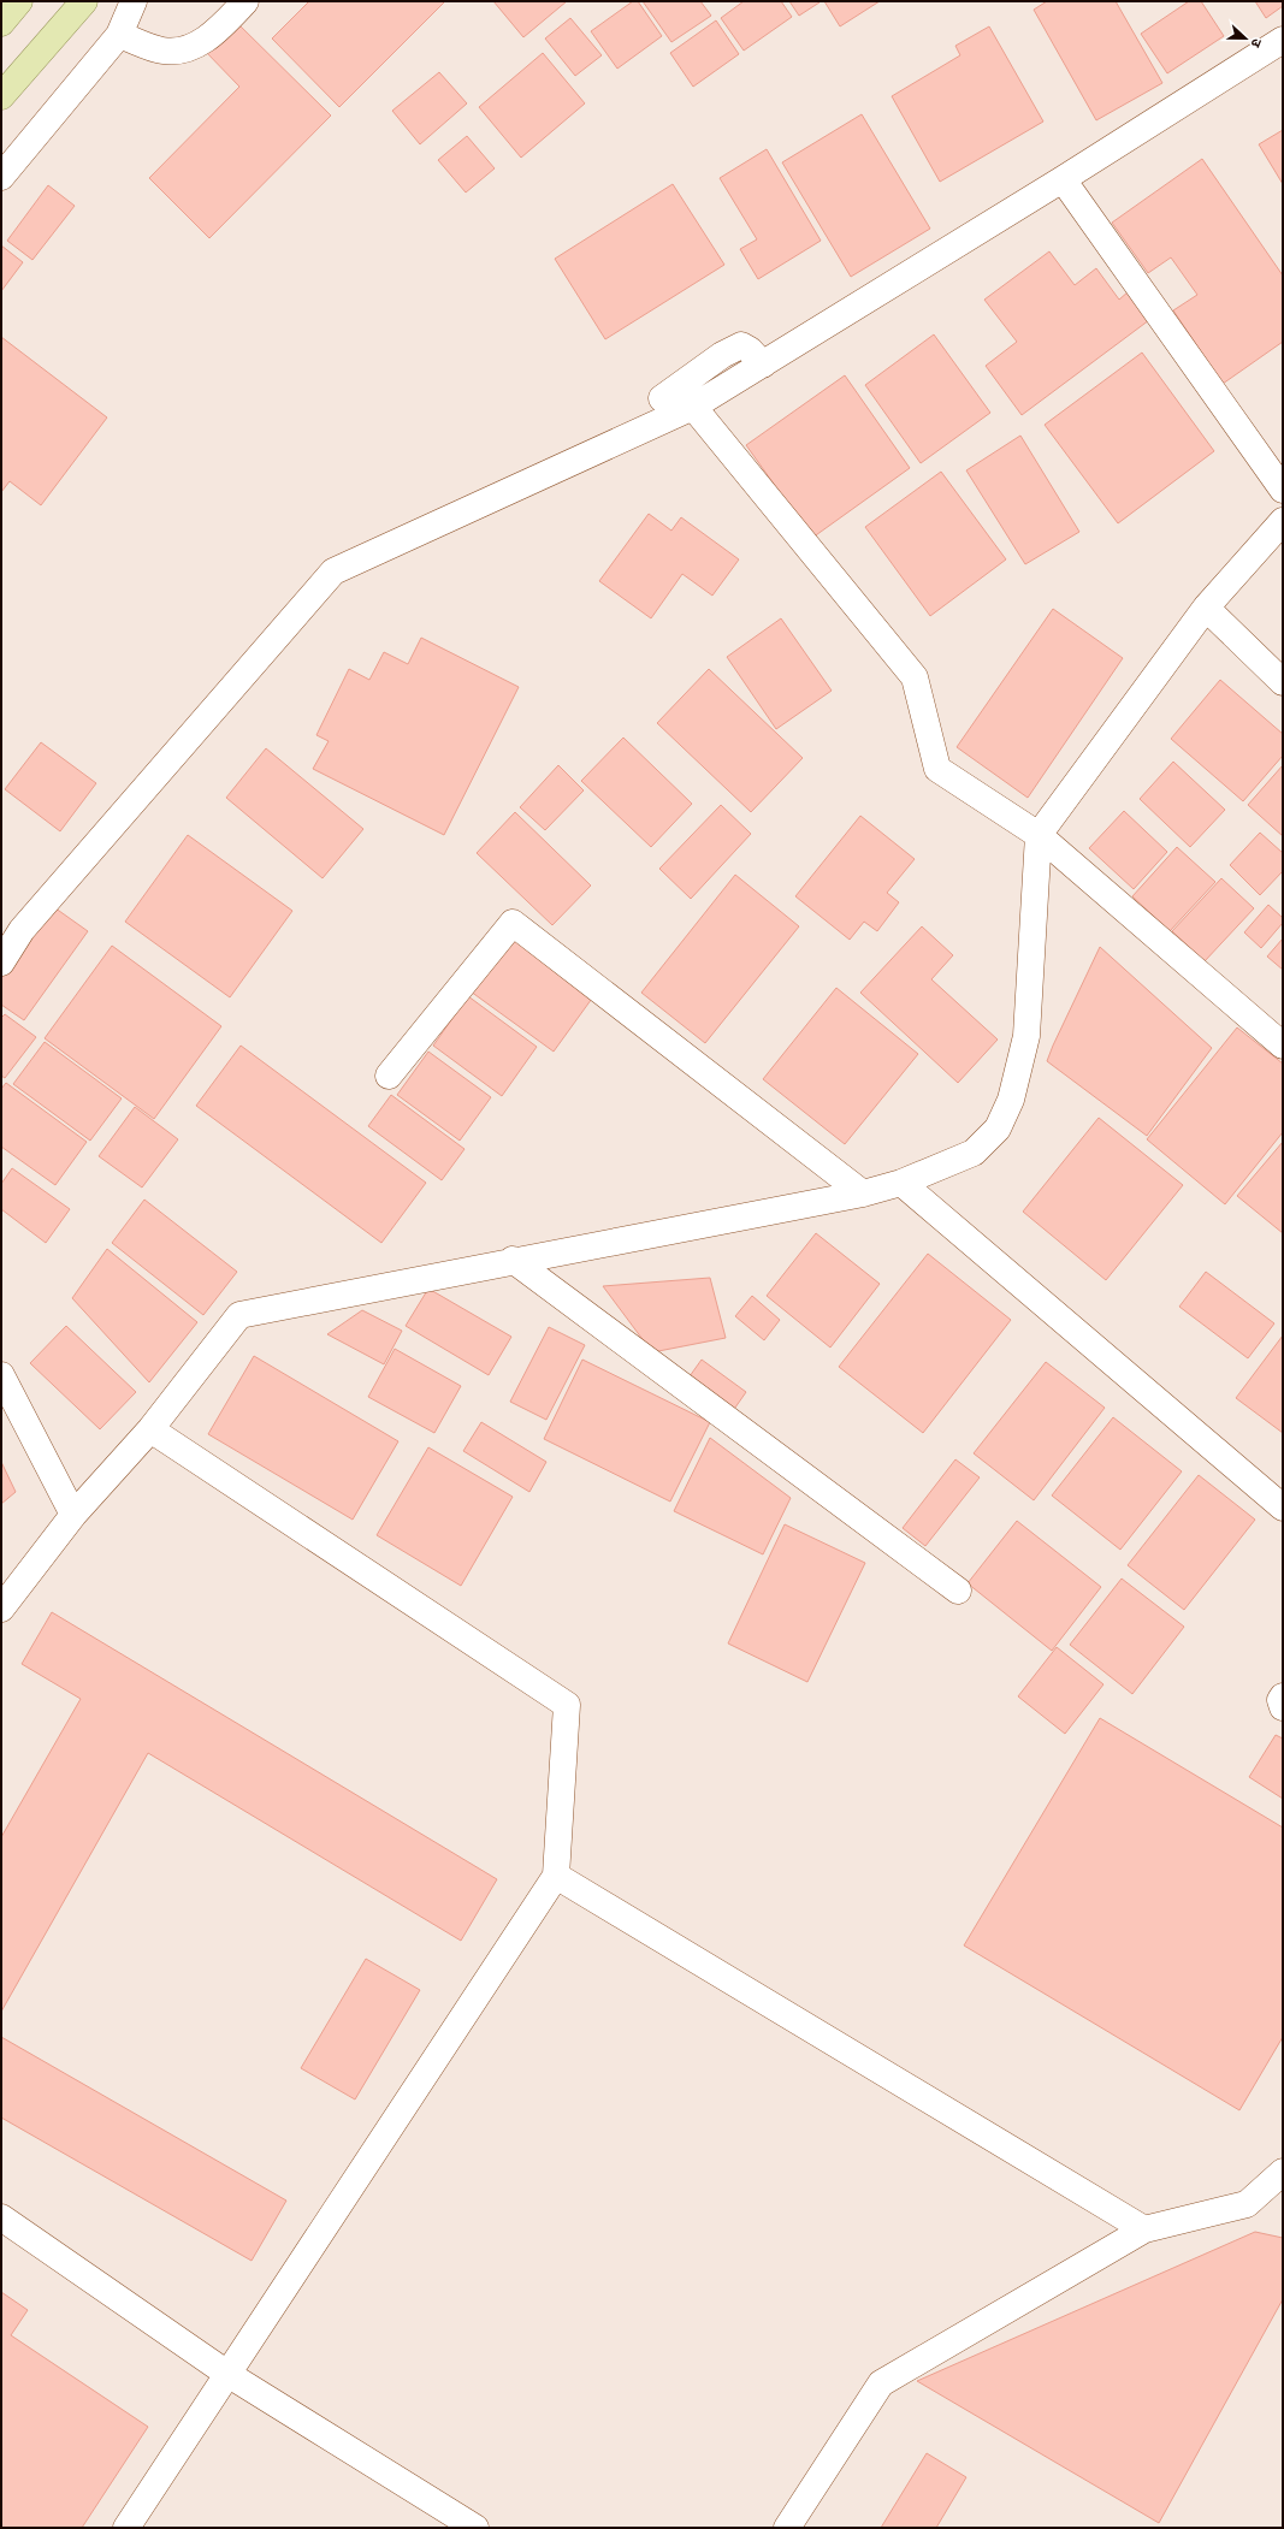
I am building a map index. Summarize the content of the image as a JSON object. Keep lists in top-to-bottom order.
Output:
{
  "north": "right"
}
